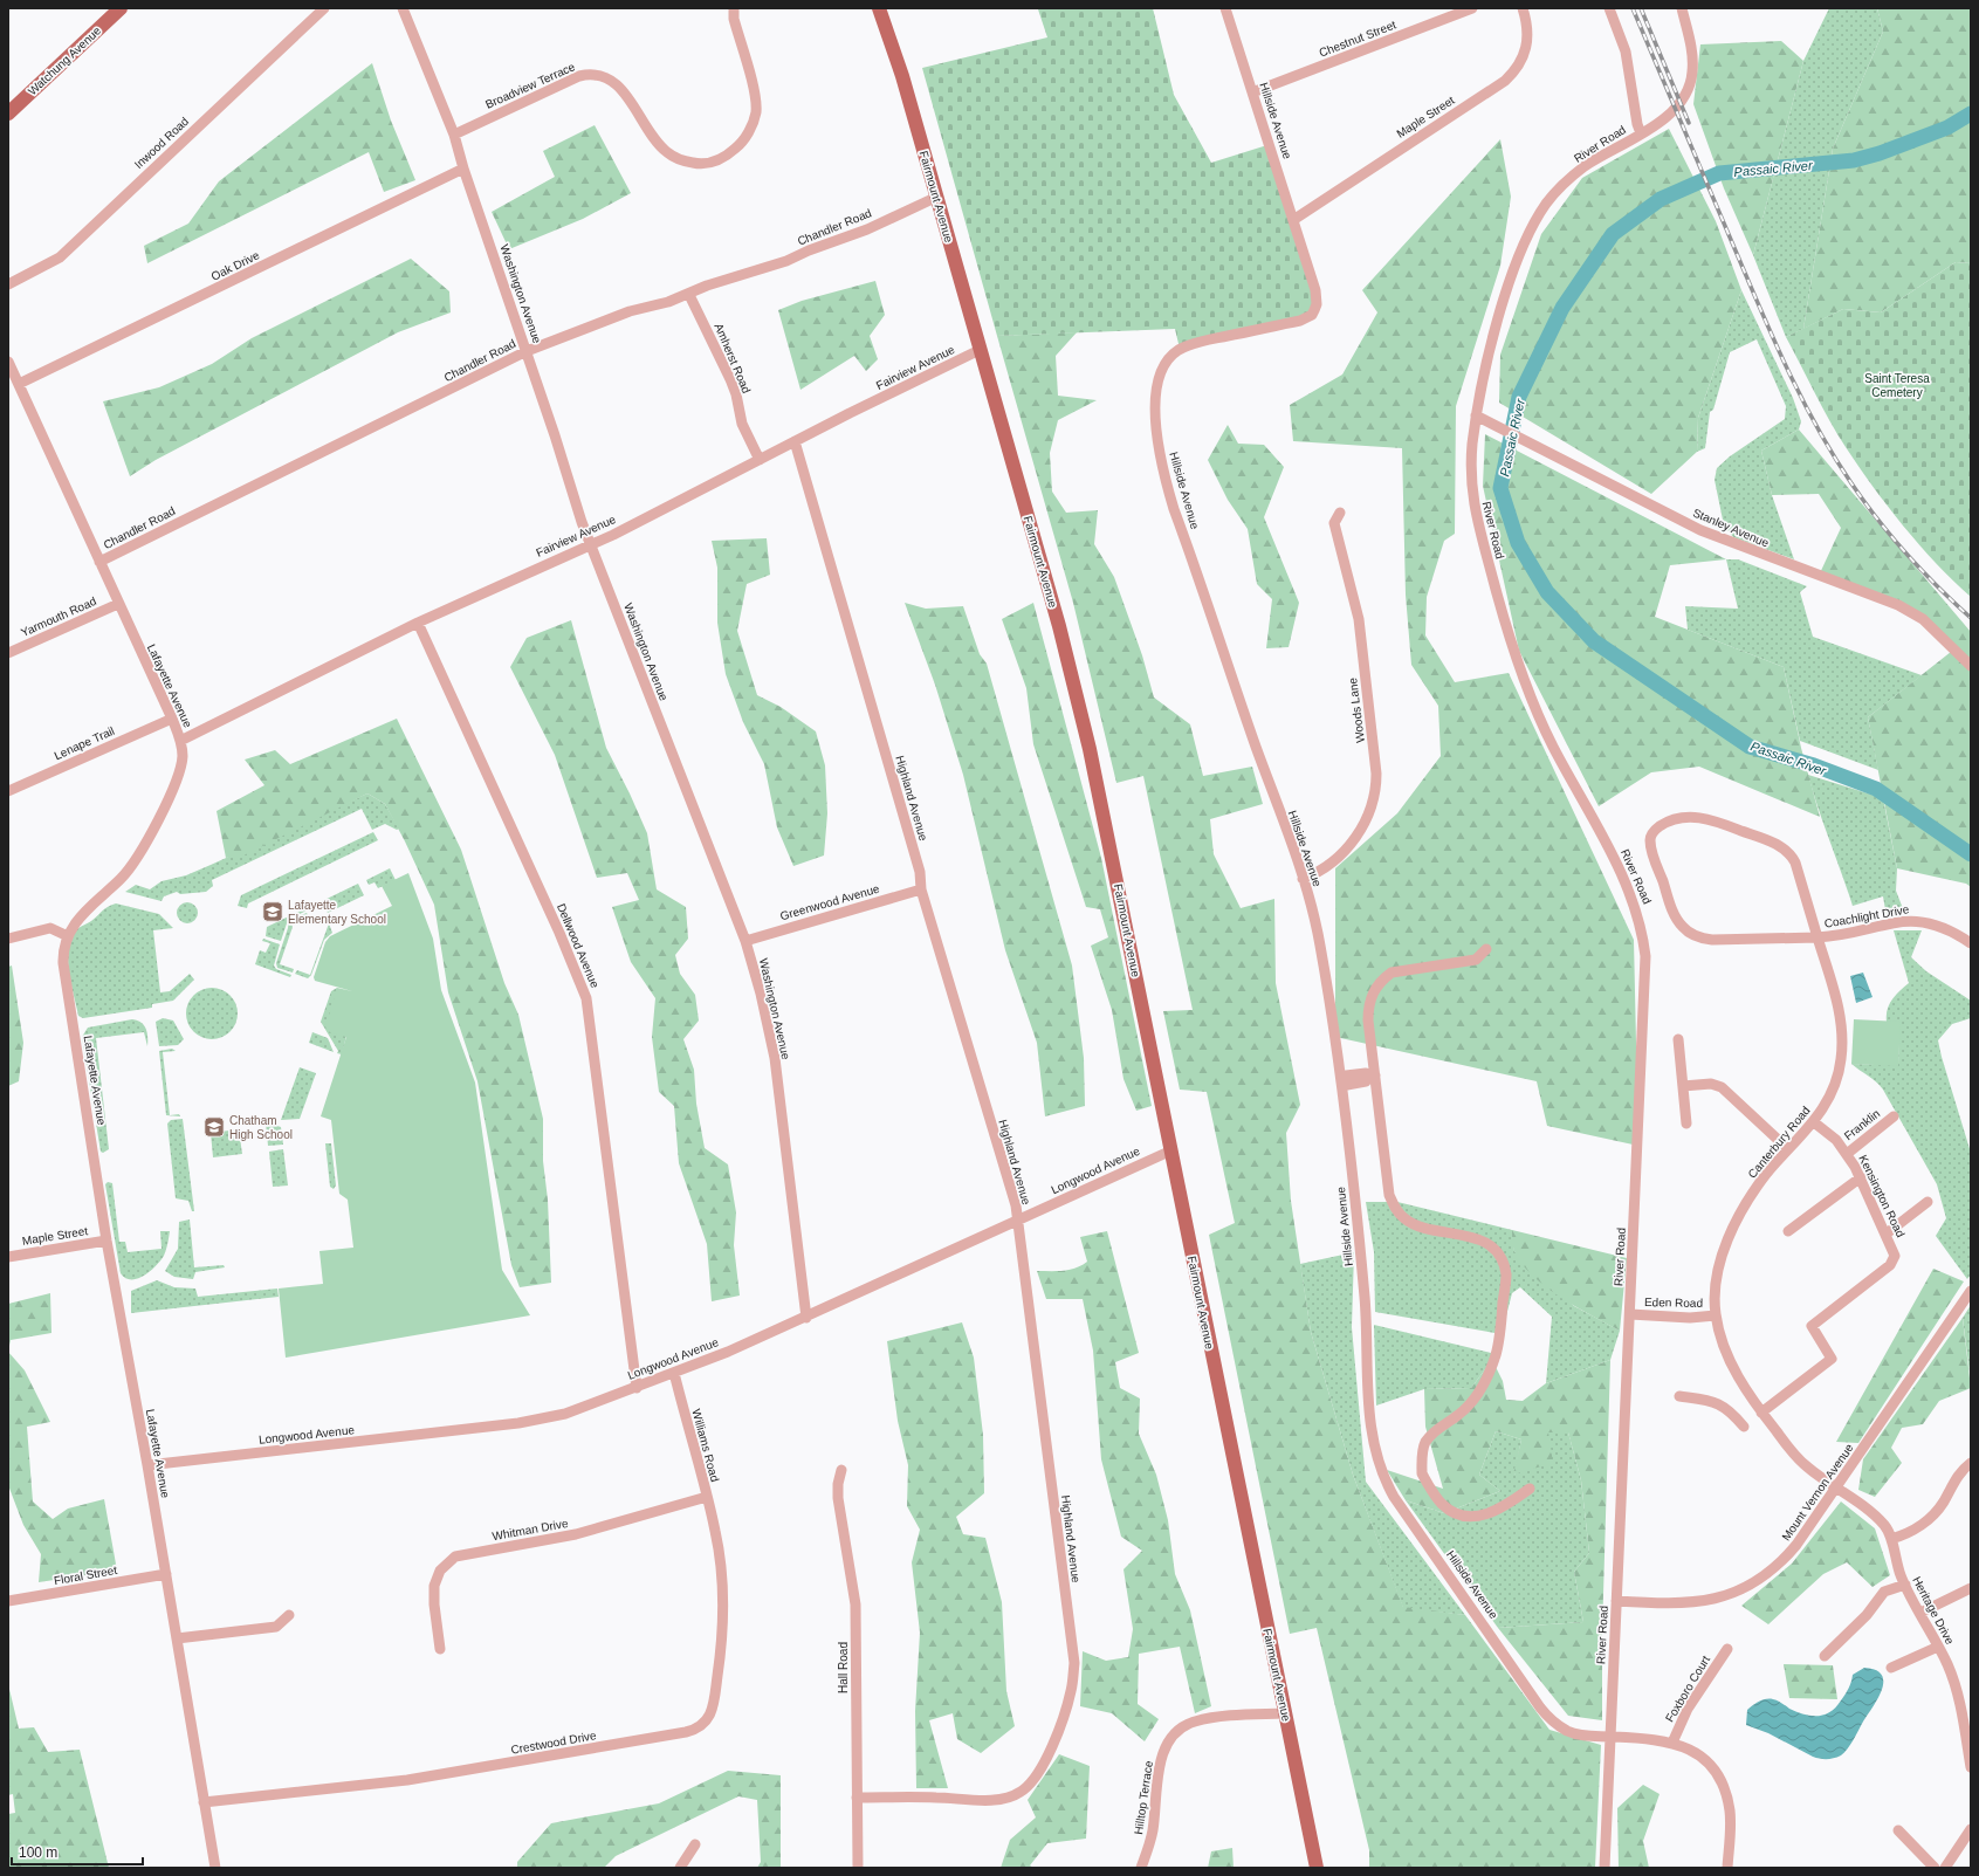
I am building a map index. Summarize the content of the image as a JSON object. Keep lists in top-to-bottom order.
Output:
{
  "streets": {
    "main road": ["Watchung Avenue", "Fairmount Avenue"],
    "street": [
      "Chestnut Street",
      "Broadview Terrace",
      "Maple Street",
      "Hillside Avenue",
      "Inwood Road",
      "River Road",
      "Chandler Road",
      "Oak Drive",
      "Washington Avenue",
      "Amherst Road",
      "Fairview Avenue",
      "Stanley Avenue",
      "Yarmouth Road",
      "Lafayette Avenue",
      "Woods Lane",
      "Lenape Trail",
      "Highland Avenue",
      "Greenwood Avenue",
      "Coachlight Drive",
      "Dellwood Avenue",
      "Franklin",
      "Canterbury Road",
      "Longwood Avenue",
      "Kensington Road",
      "Eden Road",
      "Williams Road",
      "Mount Vernon Avenue",
      "Whitman Drive",
      "Floral Street",
      "Heritage Drive",
      "Hall Road",
      "Foxboro Court",
      "Crestwood Drive",
      "Hilltop Terrace"
    ]
  },
  "crossings": [
    ["Chestnut Street", "Hillside Avenue"],
    ["Broadview Terrace", "Washington Avenue"],
    ["Maple Street", "Hillside Avenue"],
    ["Maple Street", "Lafayette Avenue"],
    ["Hillside Avenue", "River Road"],
    ["Hillside Avenue", "Woods Lane"],
    ["River Road", "Stanley Avenue"],
    ["River Road", "Eden Road"],
    ["River Road", "Mount Vernon Avenue"],
    ["Fairmount Avenue", "Chandler Road"],
    ["Fairmount Avenue", "Fairview Avenue"],
    ["Fairmount Avenue", "Longwood Avenue"],
    ["Fairmount Avenue", "Hilltop Terrace"],
    ["Chandler Road", "Washington Avenue"],
    ["Chandler Road", "Amherst Road"],
    ["Chandler Road", "Lafayette Avenue"],
    ["Oak Drive", "Washington Avenue"],
    ["Oak Drive", "Lafayette Avenue"],
    ["Washington Avenue", "Fairview Avenue"],
    ["Washington Avenue", "Greenwood Avenue"],
    ["Washington Avenue", "Longwood Avenue"],
    ["Amherst Road", "Fairview Avenue"],
    ["Fairview Avenue", "Lafayette Avenue"],
    ["Fairview Avenue", "Highland Avenue"],
    ["Fairview Avenue", "Dellwood Avenue"],
    ["Yarmouth Road", "Lafayette Avenue"],
    ["Lafayette Avenue", "Lenape Trail"],
    ["Lafayette Avenue", "Longwood Avenue"],
    ["Lafayette Avenue", "Floral Street"],
    ["Lafayette Avenue", "Crestwood Drive"],
    ["Highland Avenue", "Greenwood Avenue"],
    ["Highland Avenue", "Longwood Avenue"],
    ["Highland Avenue", "Hall Road"],
    ["Coachlight Drive", "Canterbury Road"],
    ["Dellwood Avenue", "Longwood Avenue"],
    ["Franklin", "Kensington Road"],
    ["Canterbury Road", "Kensington Road"],
    ["Canterbury Road", "Eden Road"],
    ["Canterbury Road", "Mount Vernon Avenue"],
    ["Canterbury Road", "Heritage Drive"],
    ["Longwood Avenue", "Williams Road"],
    ["Williams Road", "Whitman Drive"],
    ["Williams Road", "Crestwood Drive"],
    ["Mount Vernon Avenue", "Heritage Drive"]
  ],
  "water": ["Passaic River"],
  "parks": ["Saint Teresa Cemetery"],
  "places": {
    "school or university": ["Lafayette Elementary School", "Chatham High School"]
  },
  "scale_bar": "100 m"
}
